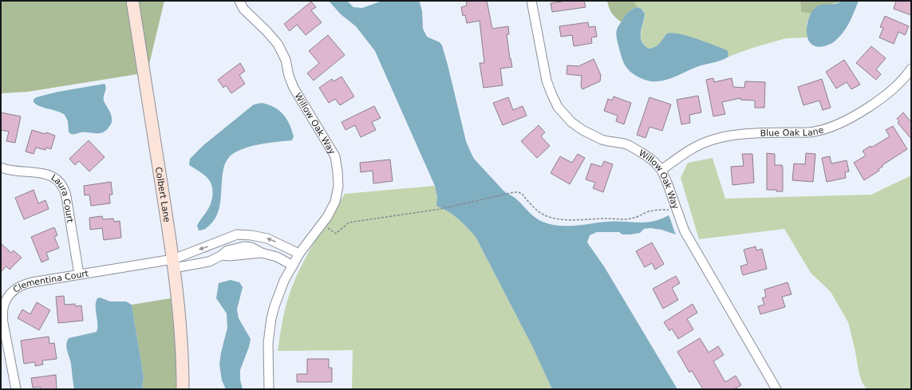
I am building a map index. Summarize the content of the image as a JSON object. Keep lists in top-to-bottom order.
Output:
{
  "streets": {
    "street": [
      "Willow Oak Way",
      "Blue Oak Lane",
      "Colbert Lane",
      "Laura Court",
      "Clementina Court"
    ]
  },
  "crossings": [
    ["Willow Oak Way", "Blue Oak Lane"],
    ["Colbert Lane", "Clementina Court"],
    ["Laura Court", "Clementina Court"]
  ]
}
